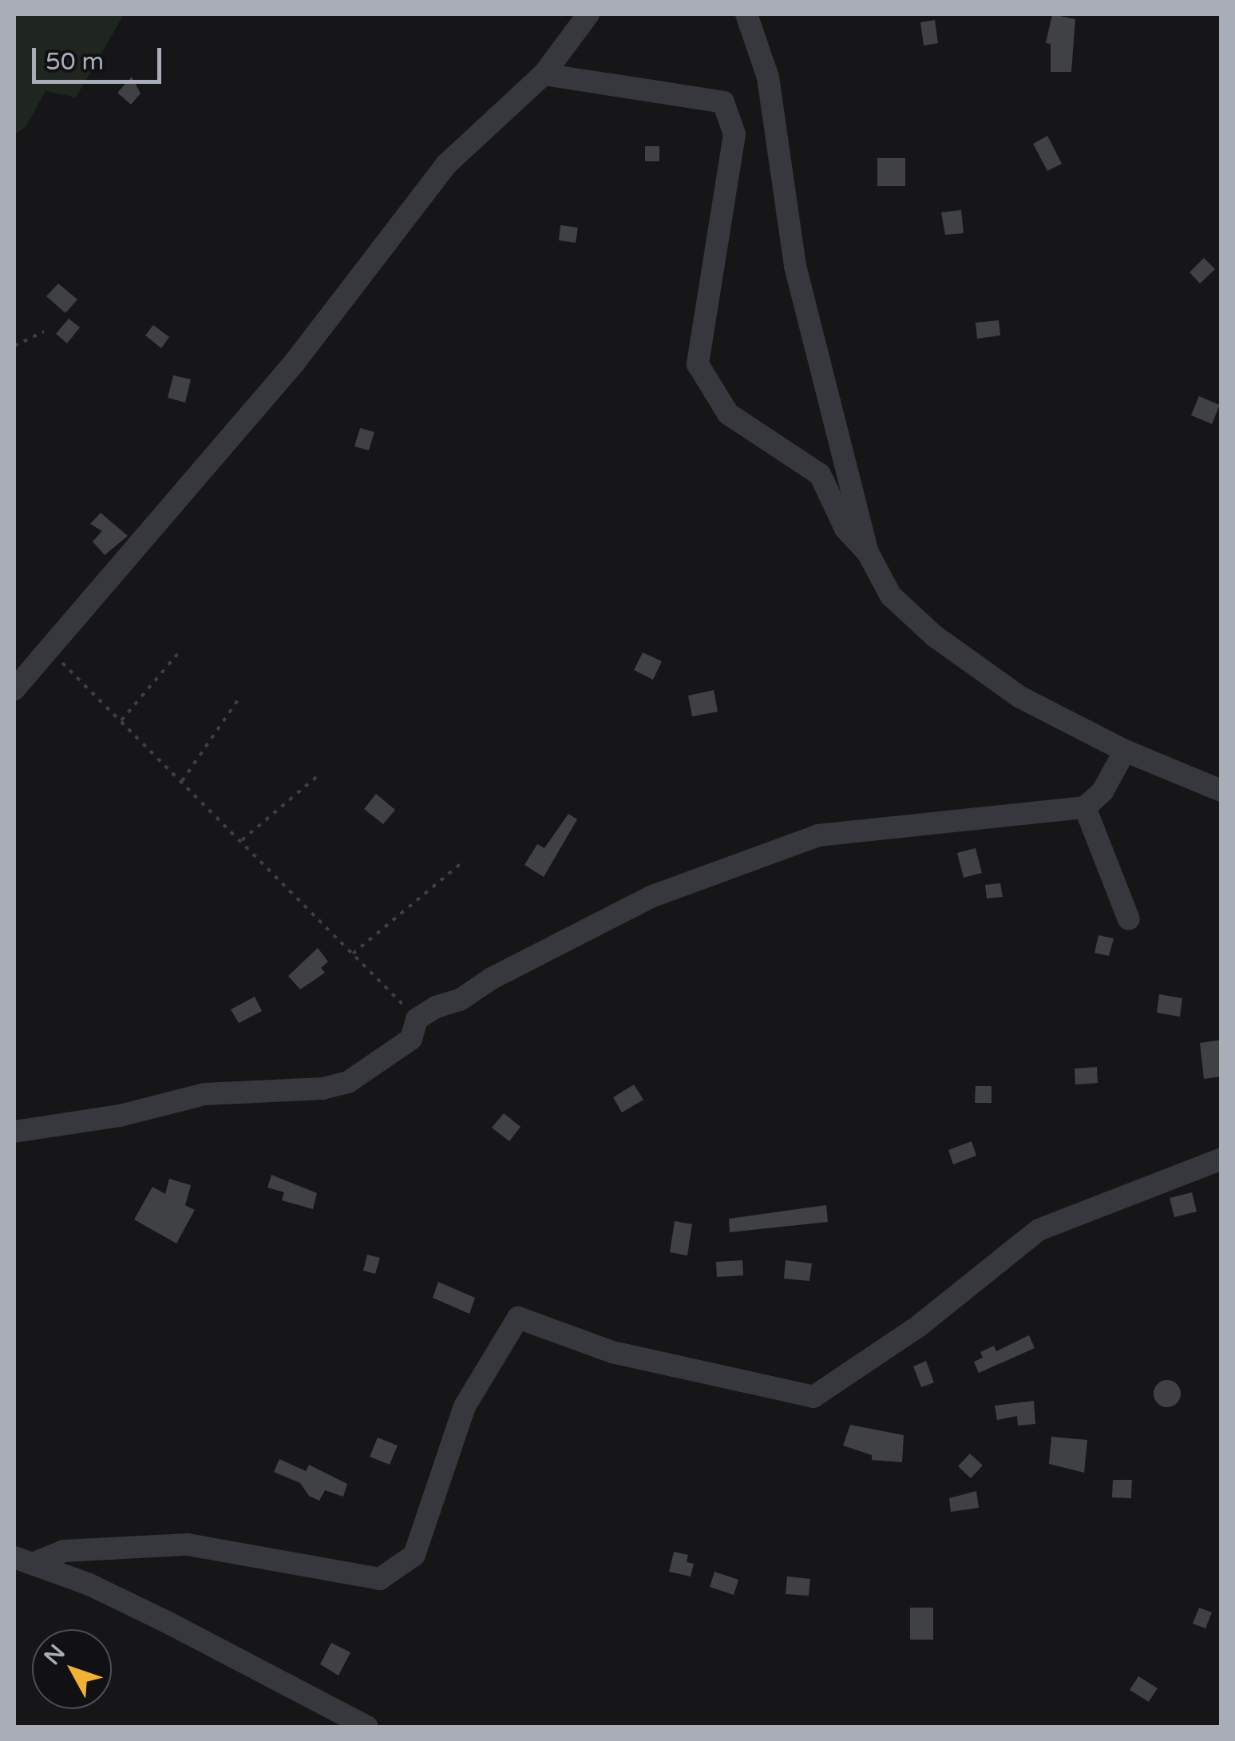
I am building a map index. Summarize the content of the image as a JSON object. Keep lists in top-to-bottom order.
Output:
{
  "scale_bar": "50 m",
  "north": "top left"
}
